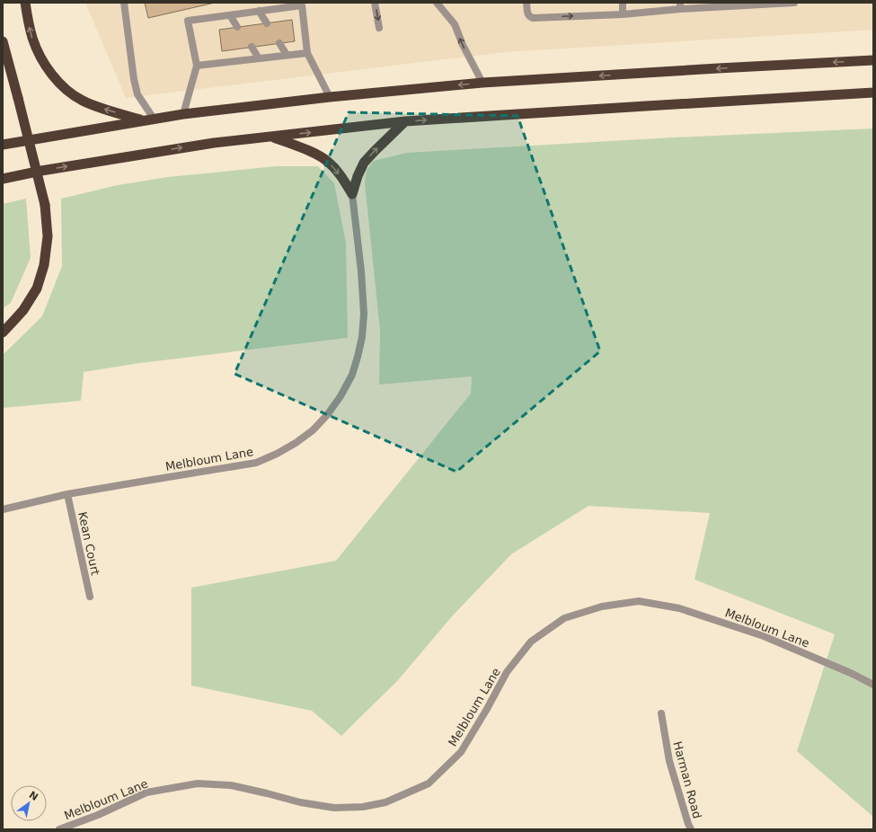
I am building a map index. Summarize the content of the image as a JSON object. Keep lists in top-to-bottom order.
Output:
{
  "streets": {
    "street": ["Melbloum Lane", "Kean Court", "Harman Road"]
  },
  "crossings": [
    ["Melbloum Lane", "Kean Court"]
  ],
  "north": "top right"
}
